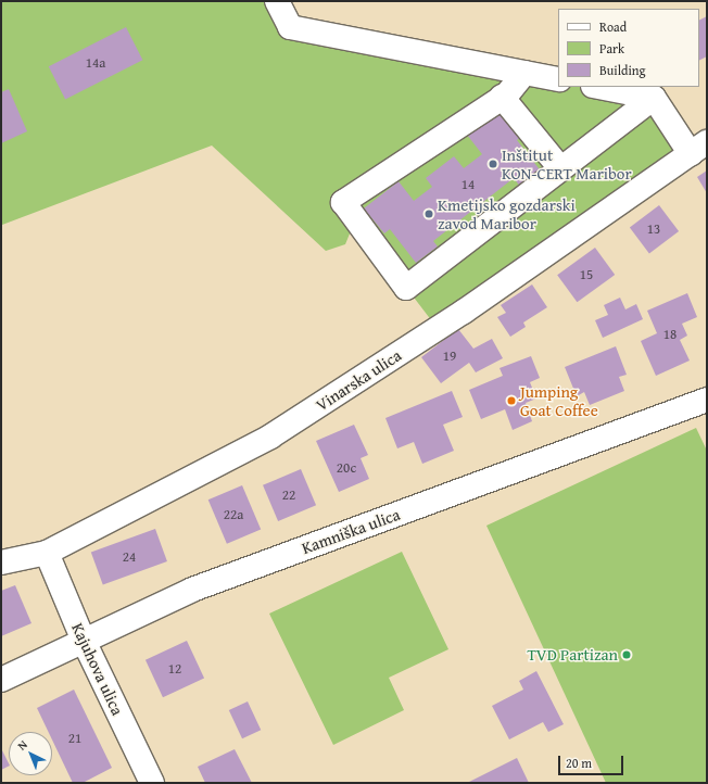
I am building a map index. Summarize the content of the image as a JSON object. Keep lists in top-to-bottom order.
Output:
{
  "streets": {
    "street": ["Vinarska ulica", "Kamniška ulica", "Kajuhova ulica"]
  },
  "crossings": [
    ["Vinarska ulica", "Kajuhova ulica"],
    ["Kamniška ulica", "Kajuhova ulica"]
  ],
  "places": [
    "Inštitut KON-CERT Maribor",
    "Kmetijsko gozdarski zavod Maribor",
    "Jumping Goat Coffee",
    "TVD Partizan"
  ],
  "house_numbers": [
    "14a",
    "14",
    "13",
    "15",
    "18",
    "19",
    "20c",
    "22",
    "22a",
    "24",
    "12",
    "21"
  ],
  "legend": ["Road", "Park", "Building"],
  "scale_bar": "20 m",
  "north": "top left"
}
